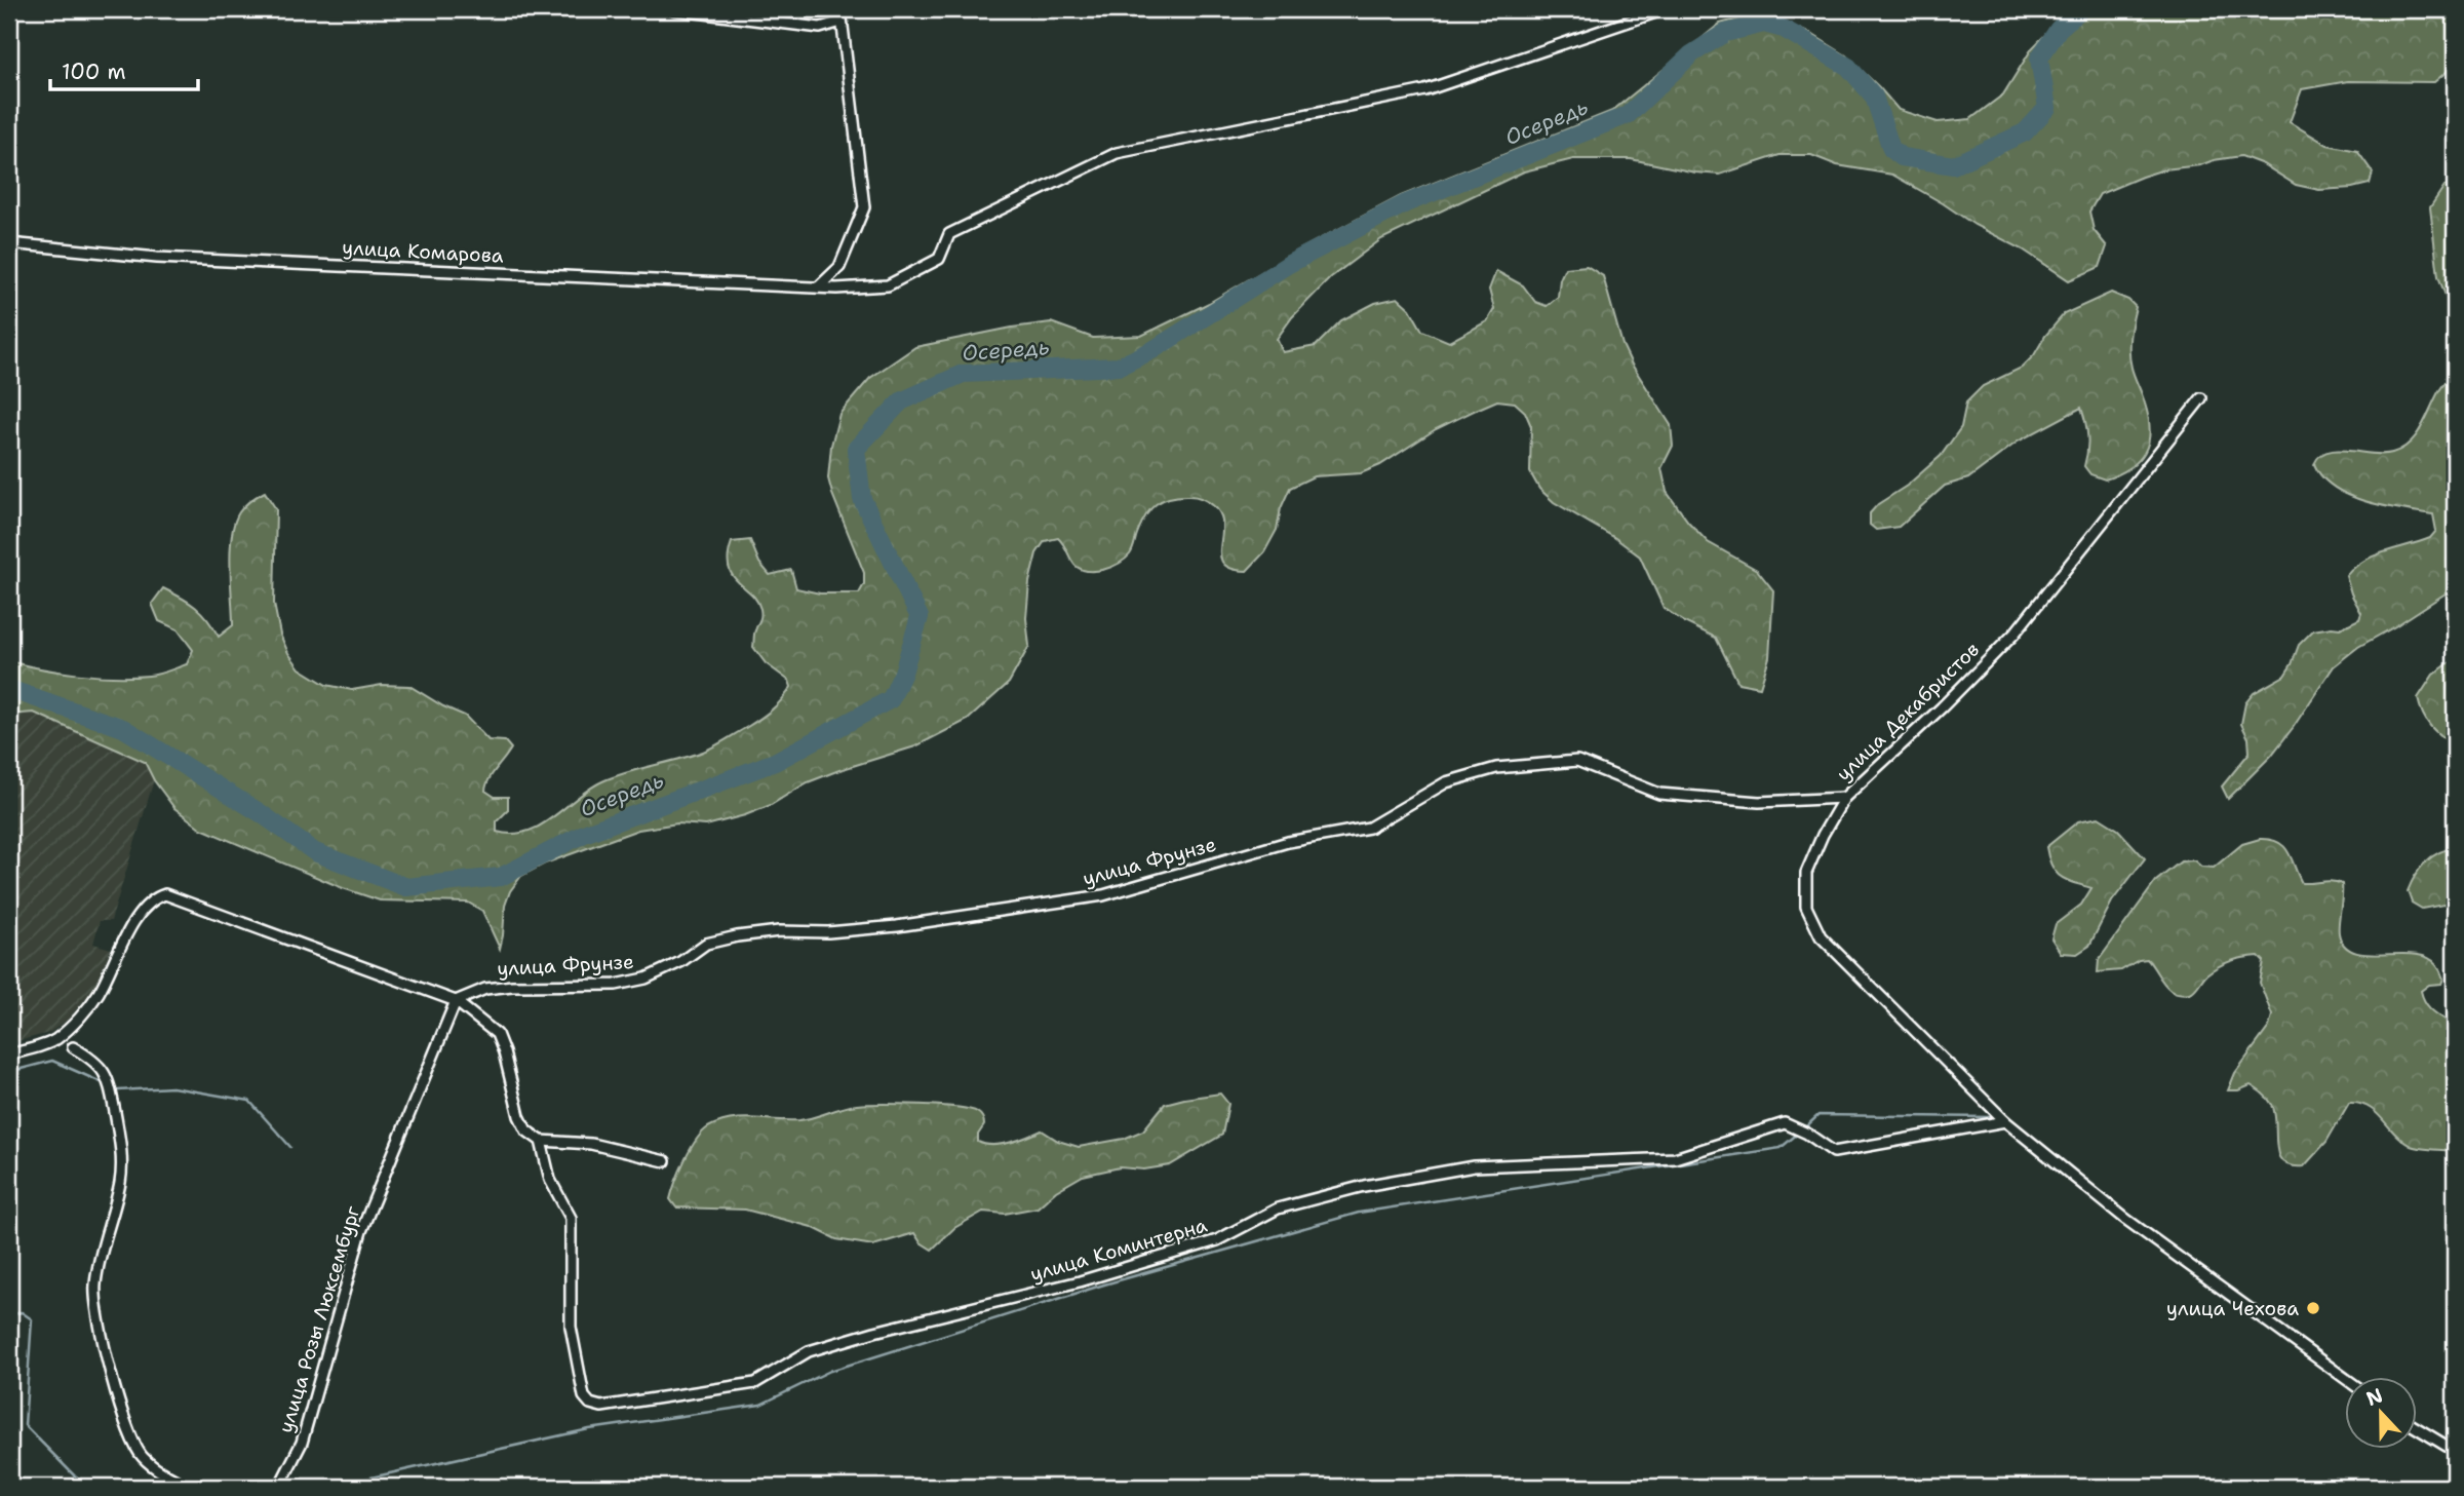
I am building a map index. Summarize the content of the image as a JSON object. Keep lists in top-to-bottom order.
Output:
{
  "streets": {
    "street": [
      "улица Комарова",
      "улица Декабристов",
      "улица Фрунзе",
      "улица Коминтерна",
      "улица Розы Люксембург"
    ]
  },
  "crossings": [
    ["улица Декабристов", "улица Фрунзе"],
    ["улица Декабристов", "улица Коминтерна"],
    ["улица Фрунзе", "улица Розы Люксембург"]
  ],
  "water": ["Осередь"],
  "places": ["улица Чехова"],
  "scale_bar": "100 m",
  "north": "top"
}
